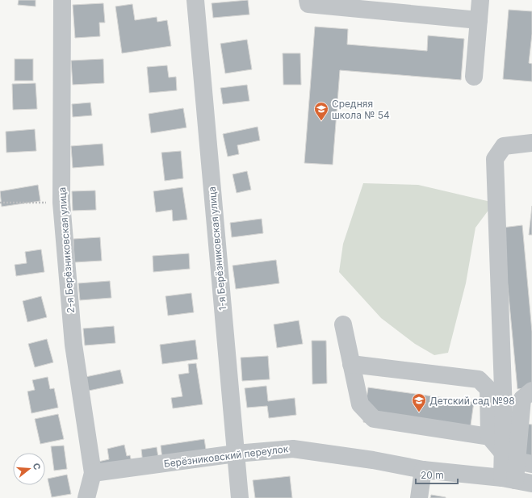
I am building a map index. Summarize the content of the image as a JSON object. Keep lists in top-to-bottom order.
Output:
{
  "streets": {
    "street": ["1-я Берёзниковская улица", "2-я Берёзниковская улица", "Берёзниковский переулок"]
  },
  "crossings": [
    ["1-я Берёзниковская улица", "Берёзниковский переулок"],
    ["2-я Берёзниковская улица", "Берёзниковский переулок"]
  ],
  "places": {
    "school or university": ["Средняя школа № 54", "Детский сад №98"]
  },
  "scale_bar": "20 m",
  "north": "right"
}
